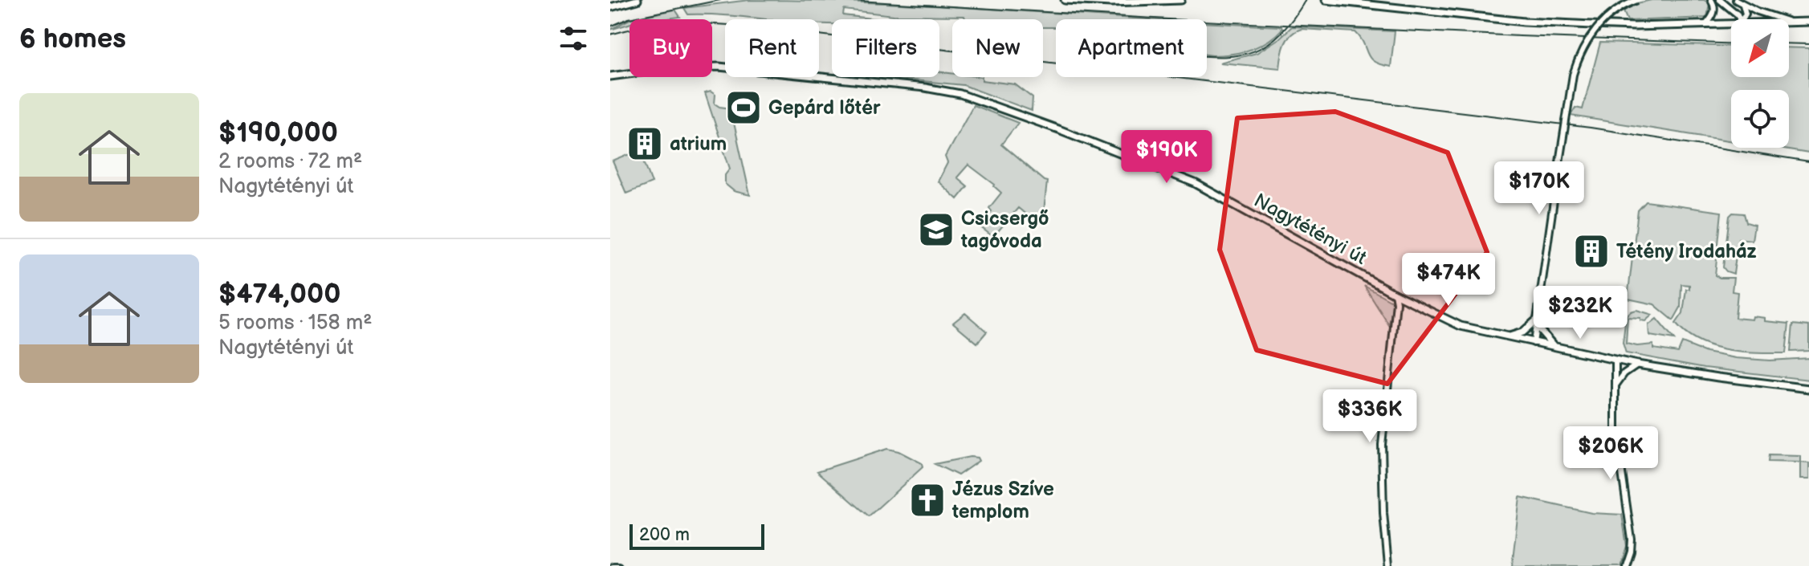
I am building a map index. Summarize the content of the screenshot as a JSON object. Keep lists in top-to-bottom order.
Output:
{
  "streets": {
    "main road": ["Nagytétényi út"]
  },
  "places": {
    "sports": ["Gepárd lőtér"],
    "building": ["atrium", "Tétény Irodaház"],
    "school or university": ["Csicsergő tagóvoda"],
    "church": ["Jézus Szíve templom"]
  },
  "scale_bar": "200 m",
  "north": "bottom left",
  "page": {
    "heading": "6 homes",
    "chip": [
      "Buy",
      "Rent",
      "Filters",
      "New",
      "Apartment"
    ],
    "list": [
      {
        "name": "$190,000",
        "note": "2 rooms · 72 m² · Nagytétényi út"
      },
      {
        "name": "$474,000",
        "note": "5 rooms · 158 m² · Nagytétényi út"
      }
    ],
    "price": [
      "$190K",
      "$170K",
      "$474K",
      "$232K",
      "$336K",
      "$206K"
    ],
    "scale": "200 m"
  }
}
